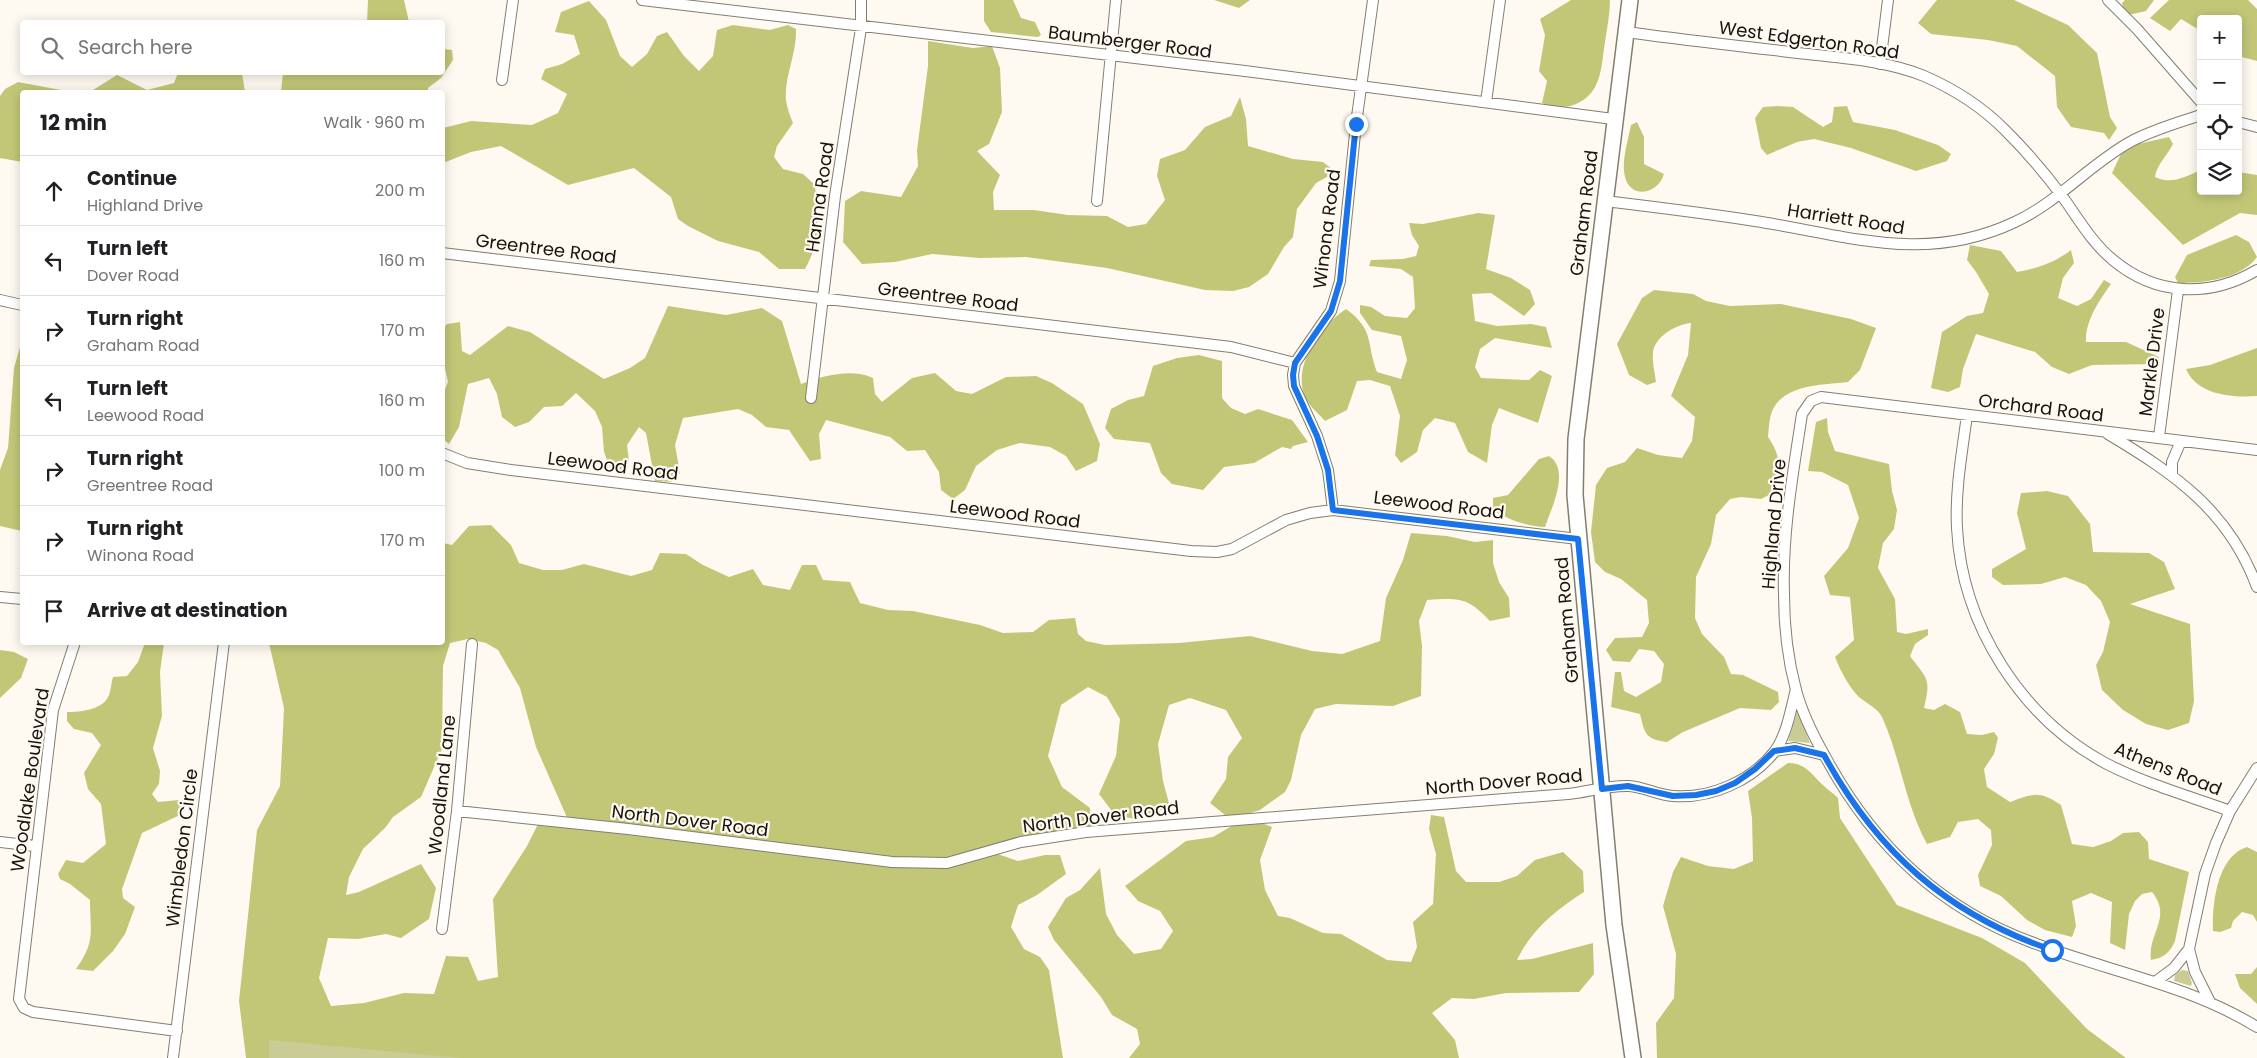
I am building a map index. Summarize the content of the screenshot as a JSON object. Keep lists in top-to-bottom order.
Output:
{
  "streets": {
    "main road": ["Graham Road"],
    "street": [
      "West Edgerton Road",
      "Baumberger Road",
      "Hanna Road",
      "Harriett Road",
      "Winona Road",
      "Greentree Road",
      "Markle Drive",
      "Orchard Road",
      "Leewood Road",
      "Highland Drive",
      "Athens Road",
      "Woodlake Boulevard",
      "North Dover Road",
      "Woodland Lane",
      "Wimbledon Circle"
    ]
  },
  "crossings": [
    ["West Edgerton Road", "Graham Road"],
    ["West Edgerton Road", "Harriett Road"],
    ["West Edgerton Road", "Markle Drive"],
    ["Baumberger Road", "Hanna Road"],
    ["Baumberger Road", "Graham Road"],
    ["Baumberger Road", "Winona Road"],
    ["Hanna Road", "Greentree Road"],
    ["Graham Road", "Harriett Road"],
    ["Graham Road", "Leewood Road"],
    ["Graham Road", "North Dover Road"],
    ["Winona Road", "Greentree Road"],
    ["Markle Drive", "Orchard Road"],
    ["Orchard Road", "Highland Drive"],
    ["Orchard Road", "Athens Road"],
    ["Woodlake Boulevard", "Wimbledon Circle"],
    ["North Dover Road", "Woodland Lane"]
  ],
  "page": {
    "map_buttons": ["+", "−"],
    "search": "Search here",
    "heading": ["12 min", "Walk · 960 m"],
    "list": [
      ["Continue", "Highland Drive", "200 m"],
      ["Turn left", "Dover Road", "160 m"],
      ["Turn right", "Graham Road", "170 m"],
      ["Turn left", "Leewood Road", "160 m"],
      ["Turn right", "Greentree Road", "100 m"],
      ["Turn right", "Winona Road", "170 m"],
      "Arrive at destination"
    ]
  }
}
